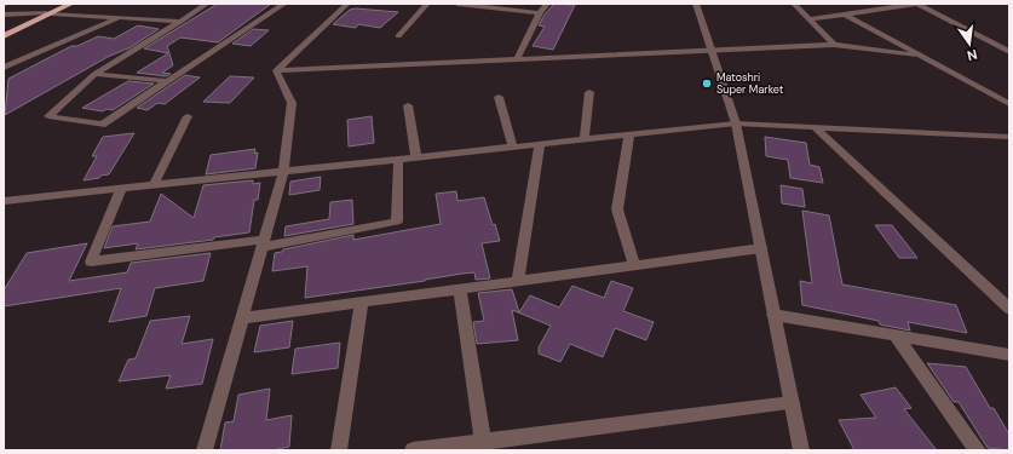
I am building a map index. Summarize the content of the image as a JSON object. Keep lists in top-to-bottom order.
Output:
{
  "places": ["Matoshri Super Market"],
  "north": "bottom"
}
